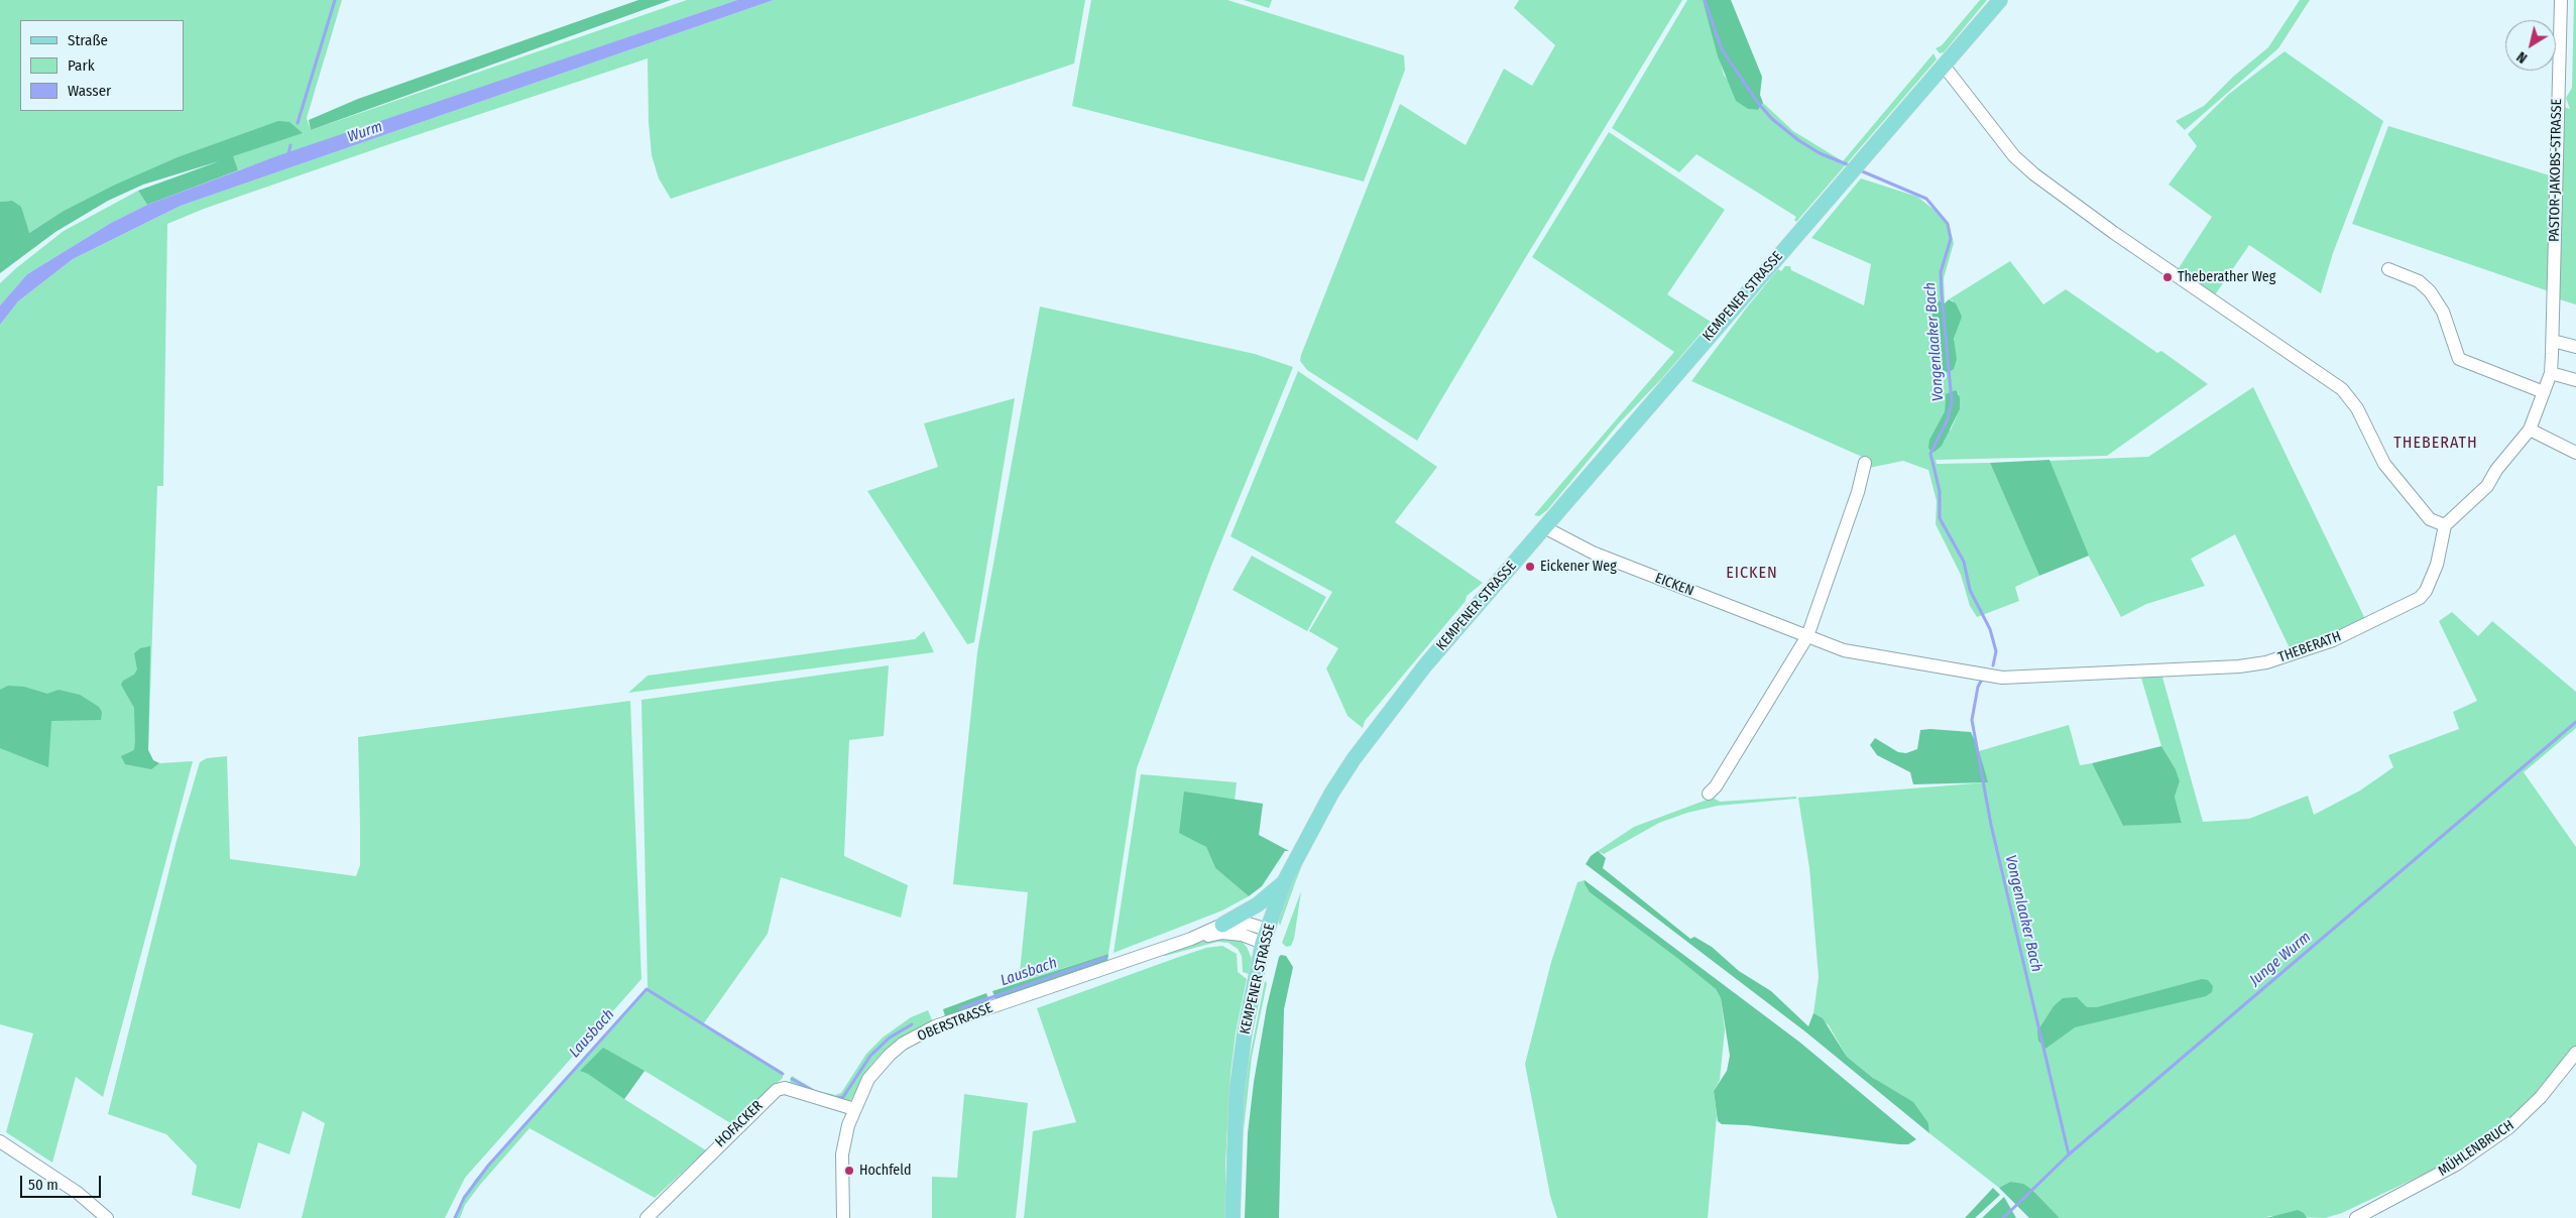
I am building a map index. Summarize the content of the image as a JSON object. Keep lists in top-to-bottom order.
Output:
{
  "streets": {
    "main road": ["KEMPENER STRASSE"],
    "street": [
      "PASTOR-JAKOBS-STRASSE",
      "EICKEN",
      "THEBERATH",
      "OBERSTRASSE",
      "HOFACKER",
      "MÜHLENBRUCH"
    ]
  },
  "crossings": [
    ["KEMPENER STRASSE", "EICKEN"],
    ["EICKEN", "THEBERATH"],
    ["OBERSTRASSE", "HOFACKER"]
  ],
  "districts": ["THEBERATH", "EICKEN"],
  "water": [
    "Wurm",
    "Vongenlaaker Bach",
    "Junge Wurm",
    "Lausbach"
  ],
  "places": ["Theberather Weg", "Eickener Weg", "Hochfeld"],
  "legend": ["Straße", "Park", "Wasser"],
  "scale_bar": "50 m",
  "north": "bottom left"
}
